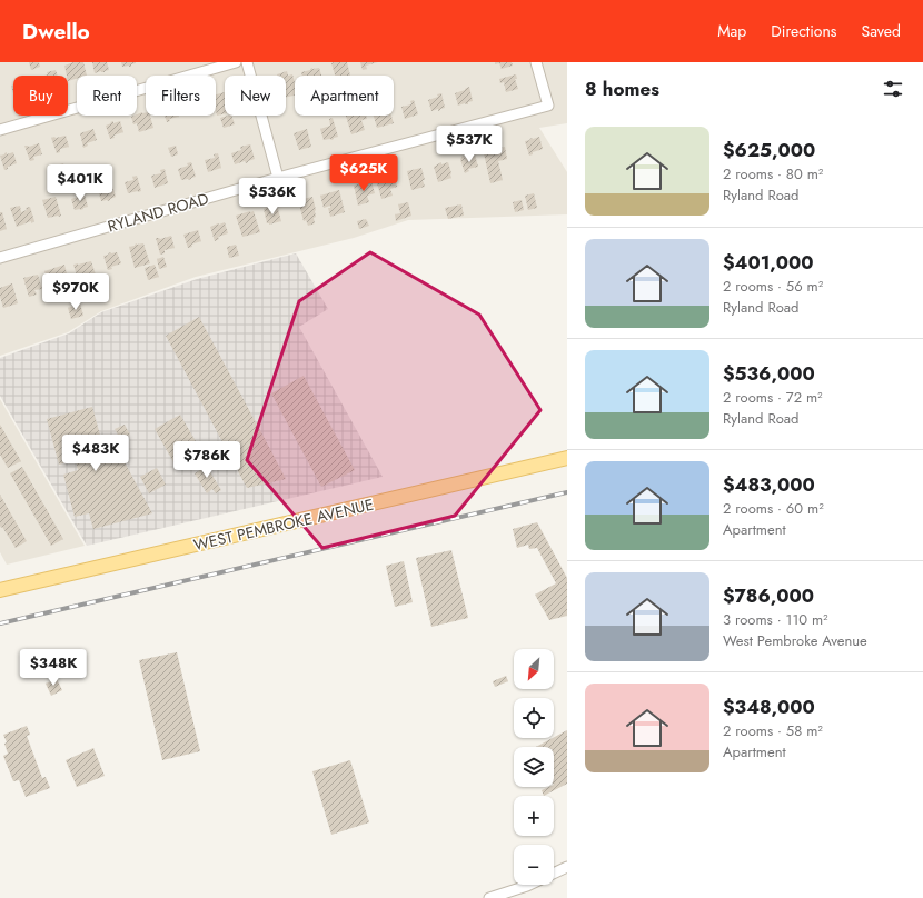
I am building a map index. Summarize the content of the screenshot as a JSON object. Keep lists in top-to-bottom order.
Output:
{
  "streets": {
    "main road": ["WEST PEMBROKE AVENUE"],
    "street": ["RYLAND ROAD"]
  },
  "north": "bottom left",
  "page": {
    "header": "Dwello",
    "nav": ["Map", "Directions", "Saved"],
    "heading": "8 homes",
    "chip": [
      "Buy",
      "Rent",
      "Filters",
      "New",
      "Apartment"
    ],
    "list": [
      {
        "name": "$625,000",
        "note": "2 rooms · 80 m² · Ryland Road"
      },
      {
        "name": "$401,000",
        "note": "2 rooms · 56 m² · Ryland Road"
      },
      {
        "name": "$536,000",
        "note": "2 rooms · 72 m² · Ryland Road"
      },
      {
        "name": "$483,000",
        "note": "2 rooms · 60 m² · Apartment"
      },
      {
        "name": "$786,000",
        "note": "3 rooms · 110 m² · West Pembroke Avenue"
      },
      {
        "name": "$348,000",
        "note": "2 rooms · 58 m² · Apartment"
      }
    ],
    "price": [
      "$537K",
      "$625K",
      "$401K",
      "$536K",
      "$970K",
      "$483K",
      "$786K",
      "$348K"
    ],
    "map_buttons": ["+", "−"]
  }
}
